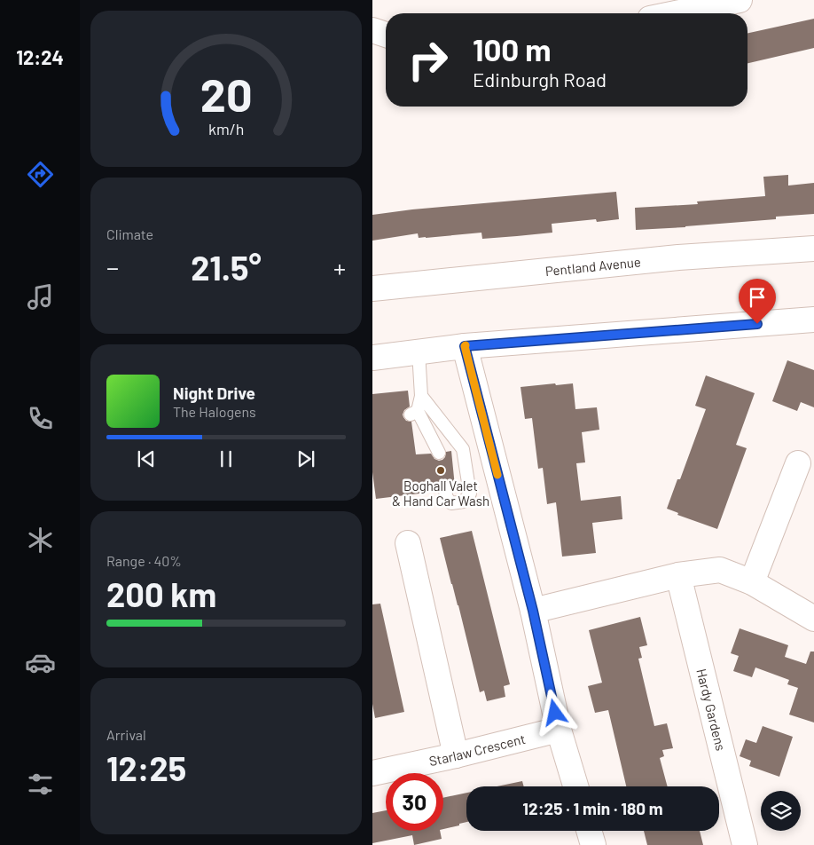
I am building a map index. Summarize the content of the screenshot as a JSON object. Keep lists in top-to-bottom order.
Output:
{
  "streets": {
    "street": ["Pentland Avenue", "Hardy Gardens", "Starlaw Crescent"]
  },
  "places": ["Boghall Valet & Hand Car Wash"],
  "page": {
    "tabs": "12:24",
    "turn": ["100 m", "Edinburgh Road"],
    "tile": [
      "Climate",
      ["Range · 40%", "200 km"],
      ["Arrival", "12:25"]
    ],
    "heat": ["−", "21.5°", "+"],
    "song": ["Night Drive", "The Halogens"],
    "limit": "30",
    "trip": "12:25 · 1 min · 180 m",
    "gauge": ["20", "km/h"]
  }
}
